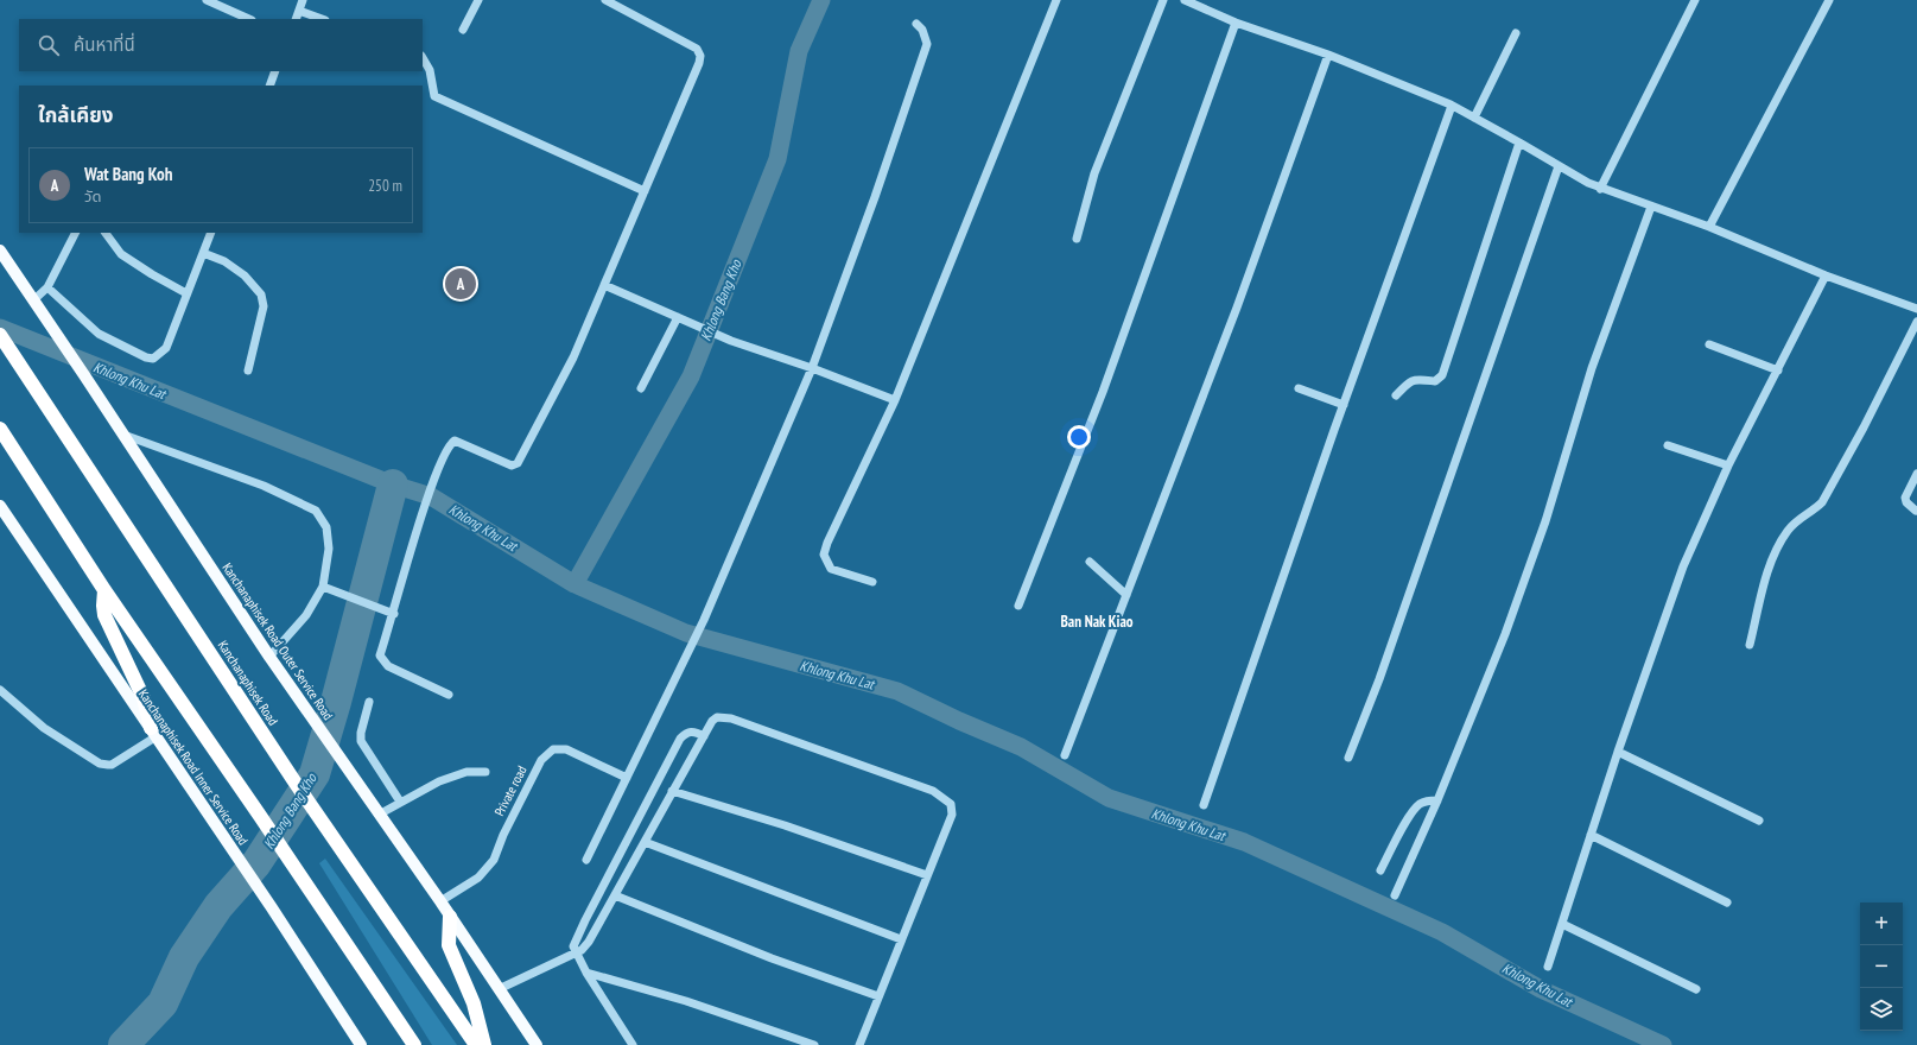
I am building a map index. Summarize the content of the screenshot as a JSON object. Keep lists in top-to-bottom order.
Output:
{
  "streets": {
    "highway": ["Kanchanaphisek Road"],
    "main road": ["Kanchanaphisek Road Outer Service Road", "Kanchanaphisek Road Inner Service Road"],
    "street": ["Private road"]
  },
  "crossings": [
    ["Kanchanaphisek Road Outer Service Road", "Private road"]
  ],
  "districts": ["Ban Nak Kiao"],
  "water": ["Khlong Bang Kho", "Khlong Khu Lat"],
  "page": {
    "search": "ค้นหาที่นี่",
    "heading": "ใกล้เคียง",
    "list": [
      {
        "mark": "A",
        "name": "Wat Bang Koh",
        "note": "วัด",
        "value": "250 m"
      }
    ],
    "pins": "A",
    "map_buttons": ["+", "−"]
  }
}
